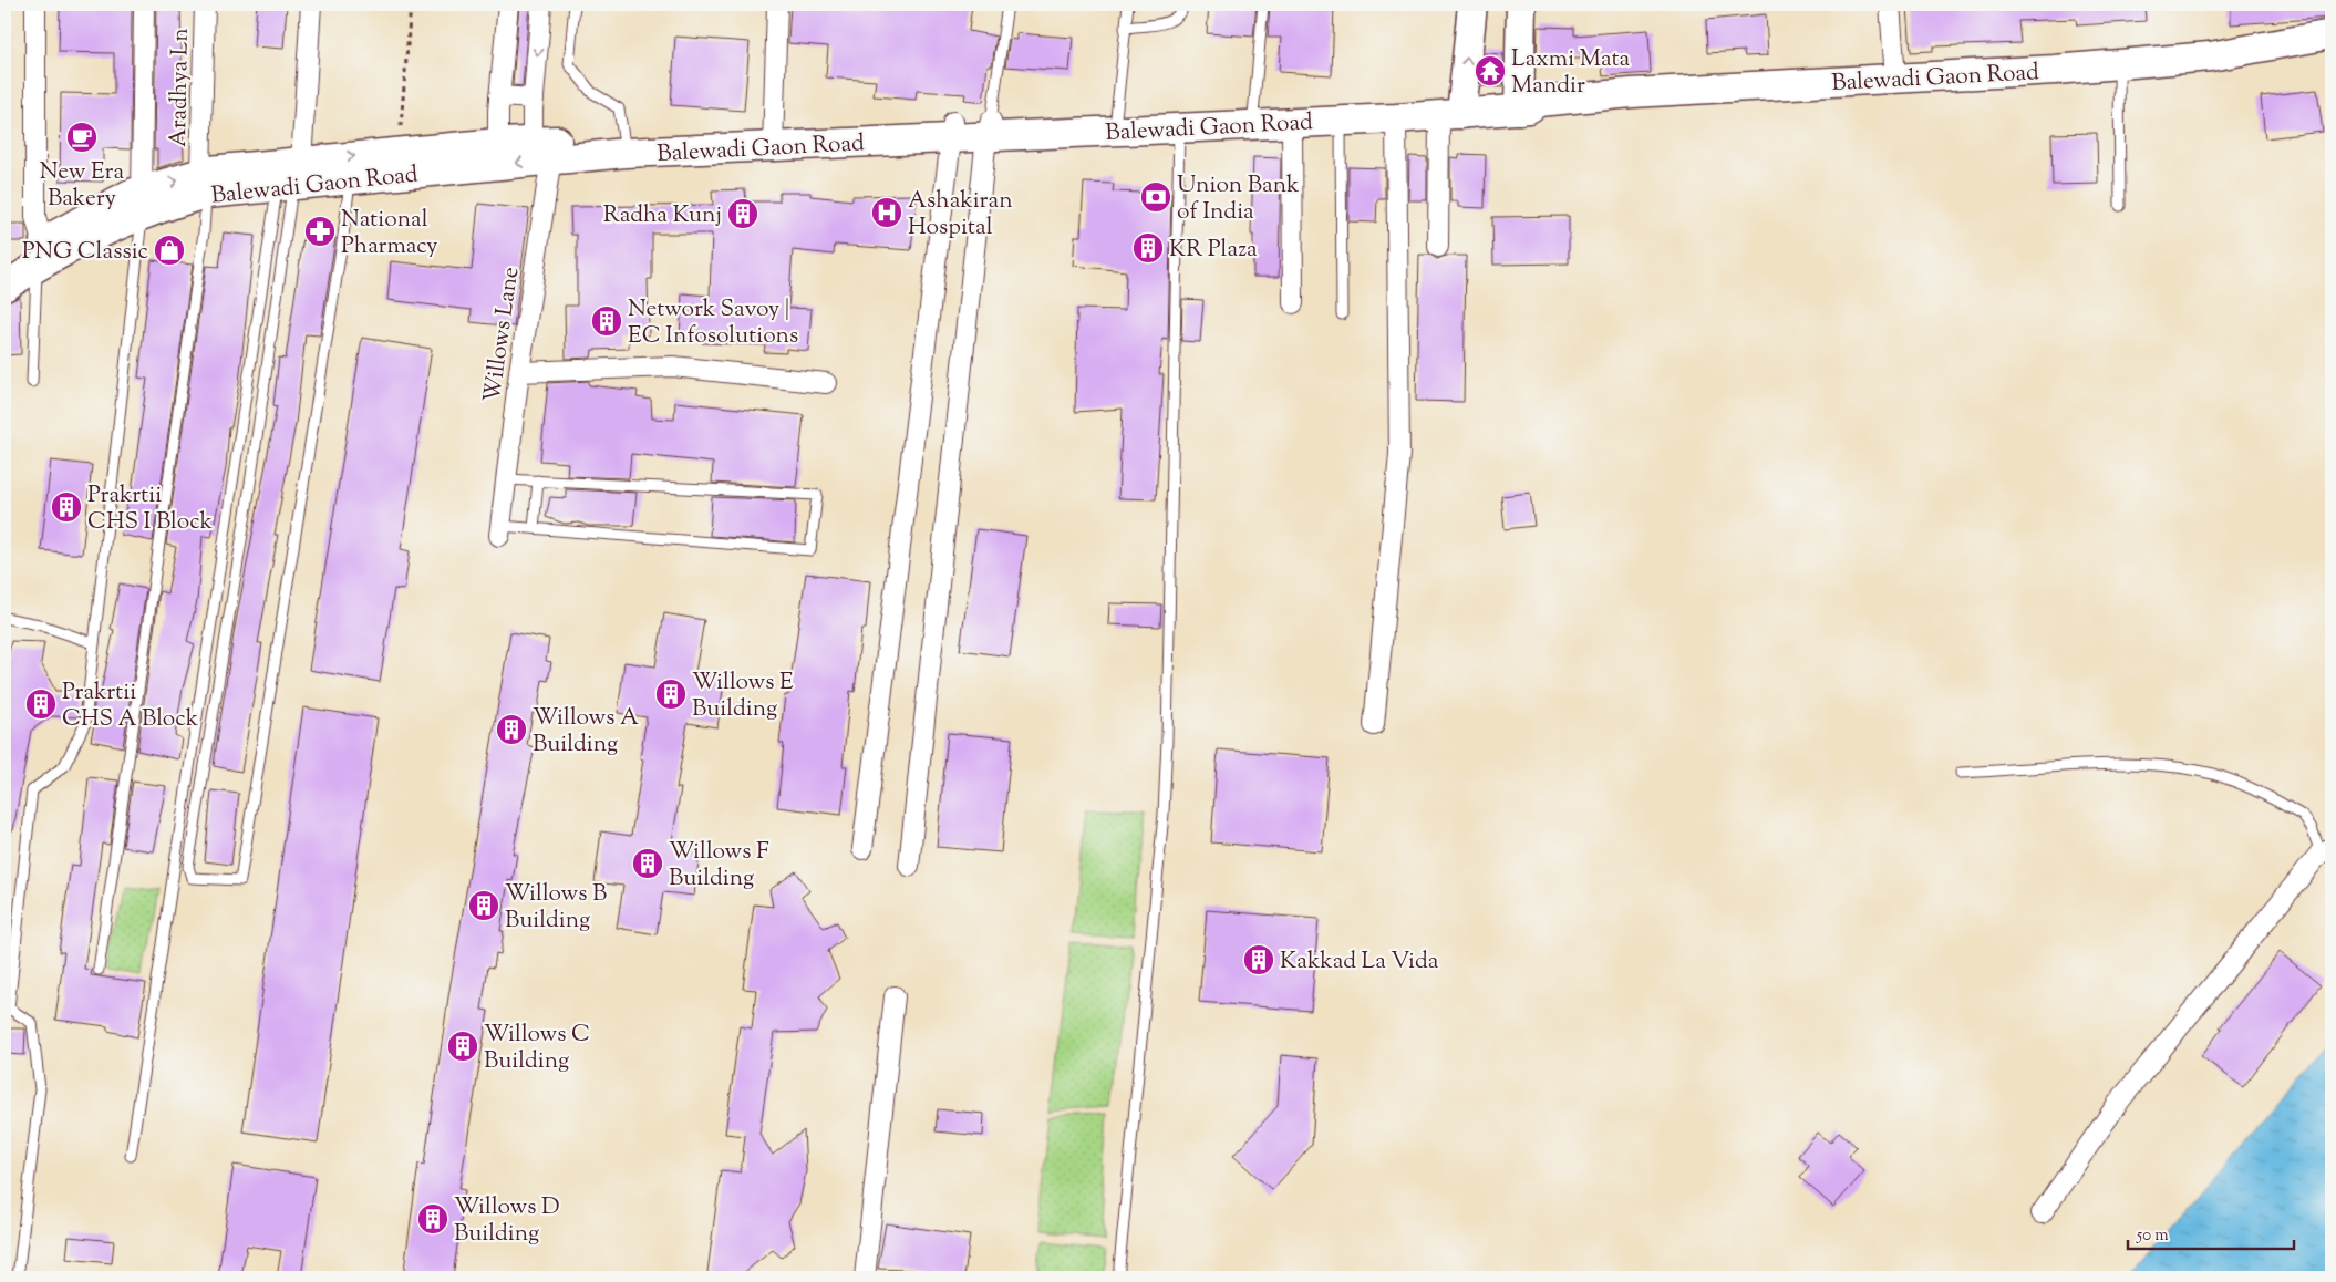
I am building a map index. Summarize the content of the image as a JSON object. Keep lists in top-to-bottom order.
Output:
{
  "streets": {
    "main road": ["Balewadi Gaon Road"],
    "street": ["Aradhya Ln", "Willows Lane"]
  },
  "crossings": [
    ["Balewadi Gaon Road", "Aradhya Ln"],
    ["Balewadi Gaon Road", "Willows Lane"]
  ],
  "places": {
    "temple": ["Laxmi Mata Mandir"],
    "cafe": ["New Era Bakery"],
    "bank": ["Union Bank of India"],
    "hospital": ["Ashakiran Hospital"],
    "building": [
      "Radha Kunj",
      "KR Plaza",
      "Network Savoy | EC Infosolutions",
      "Prakrtii CHS I Block",
      "Willows E Building",
      "Prakrtii CHS A Block",
      "Willows A Building",
      "Willows F Building",
      "Willows B Building",
      "Kakkad La Vida",
      "Willows C Building",
      "Willows D Building"
    ],
    "pharmacy": ["National Pharmacy"],
    "shop": ["PNG Classic"]
  },
  "scale_bar": "50 m"
}
